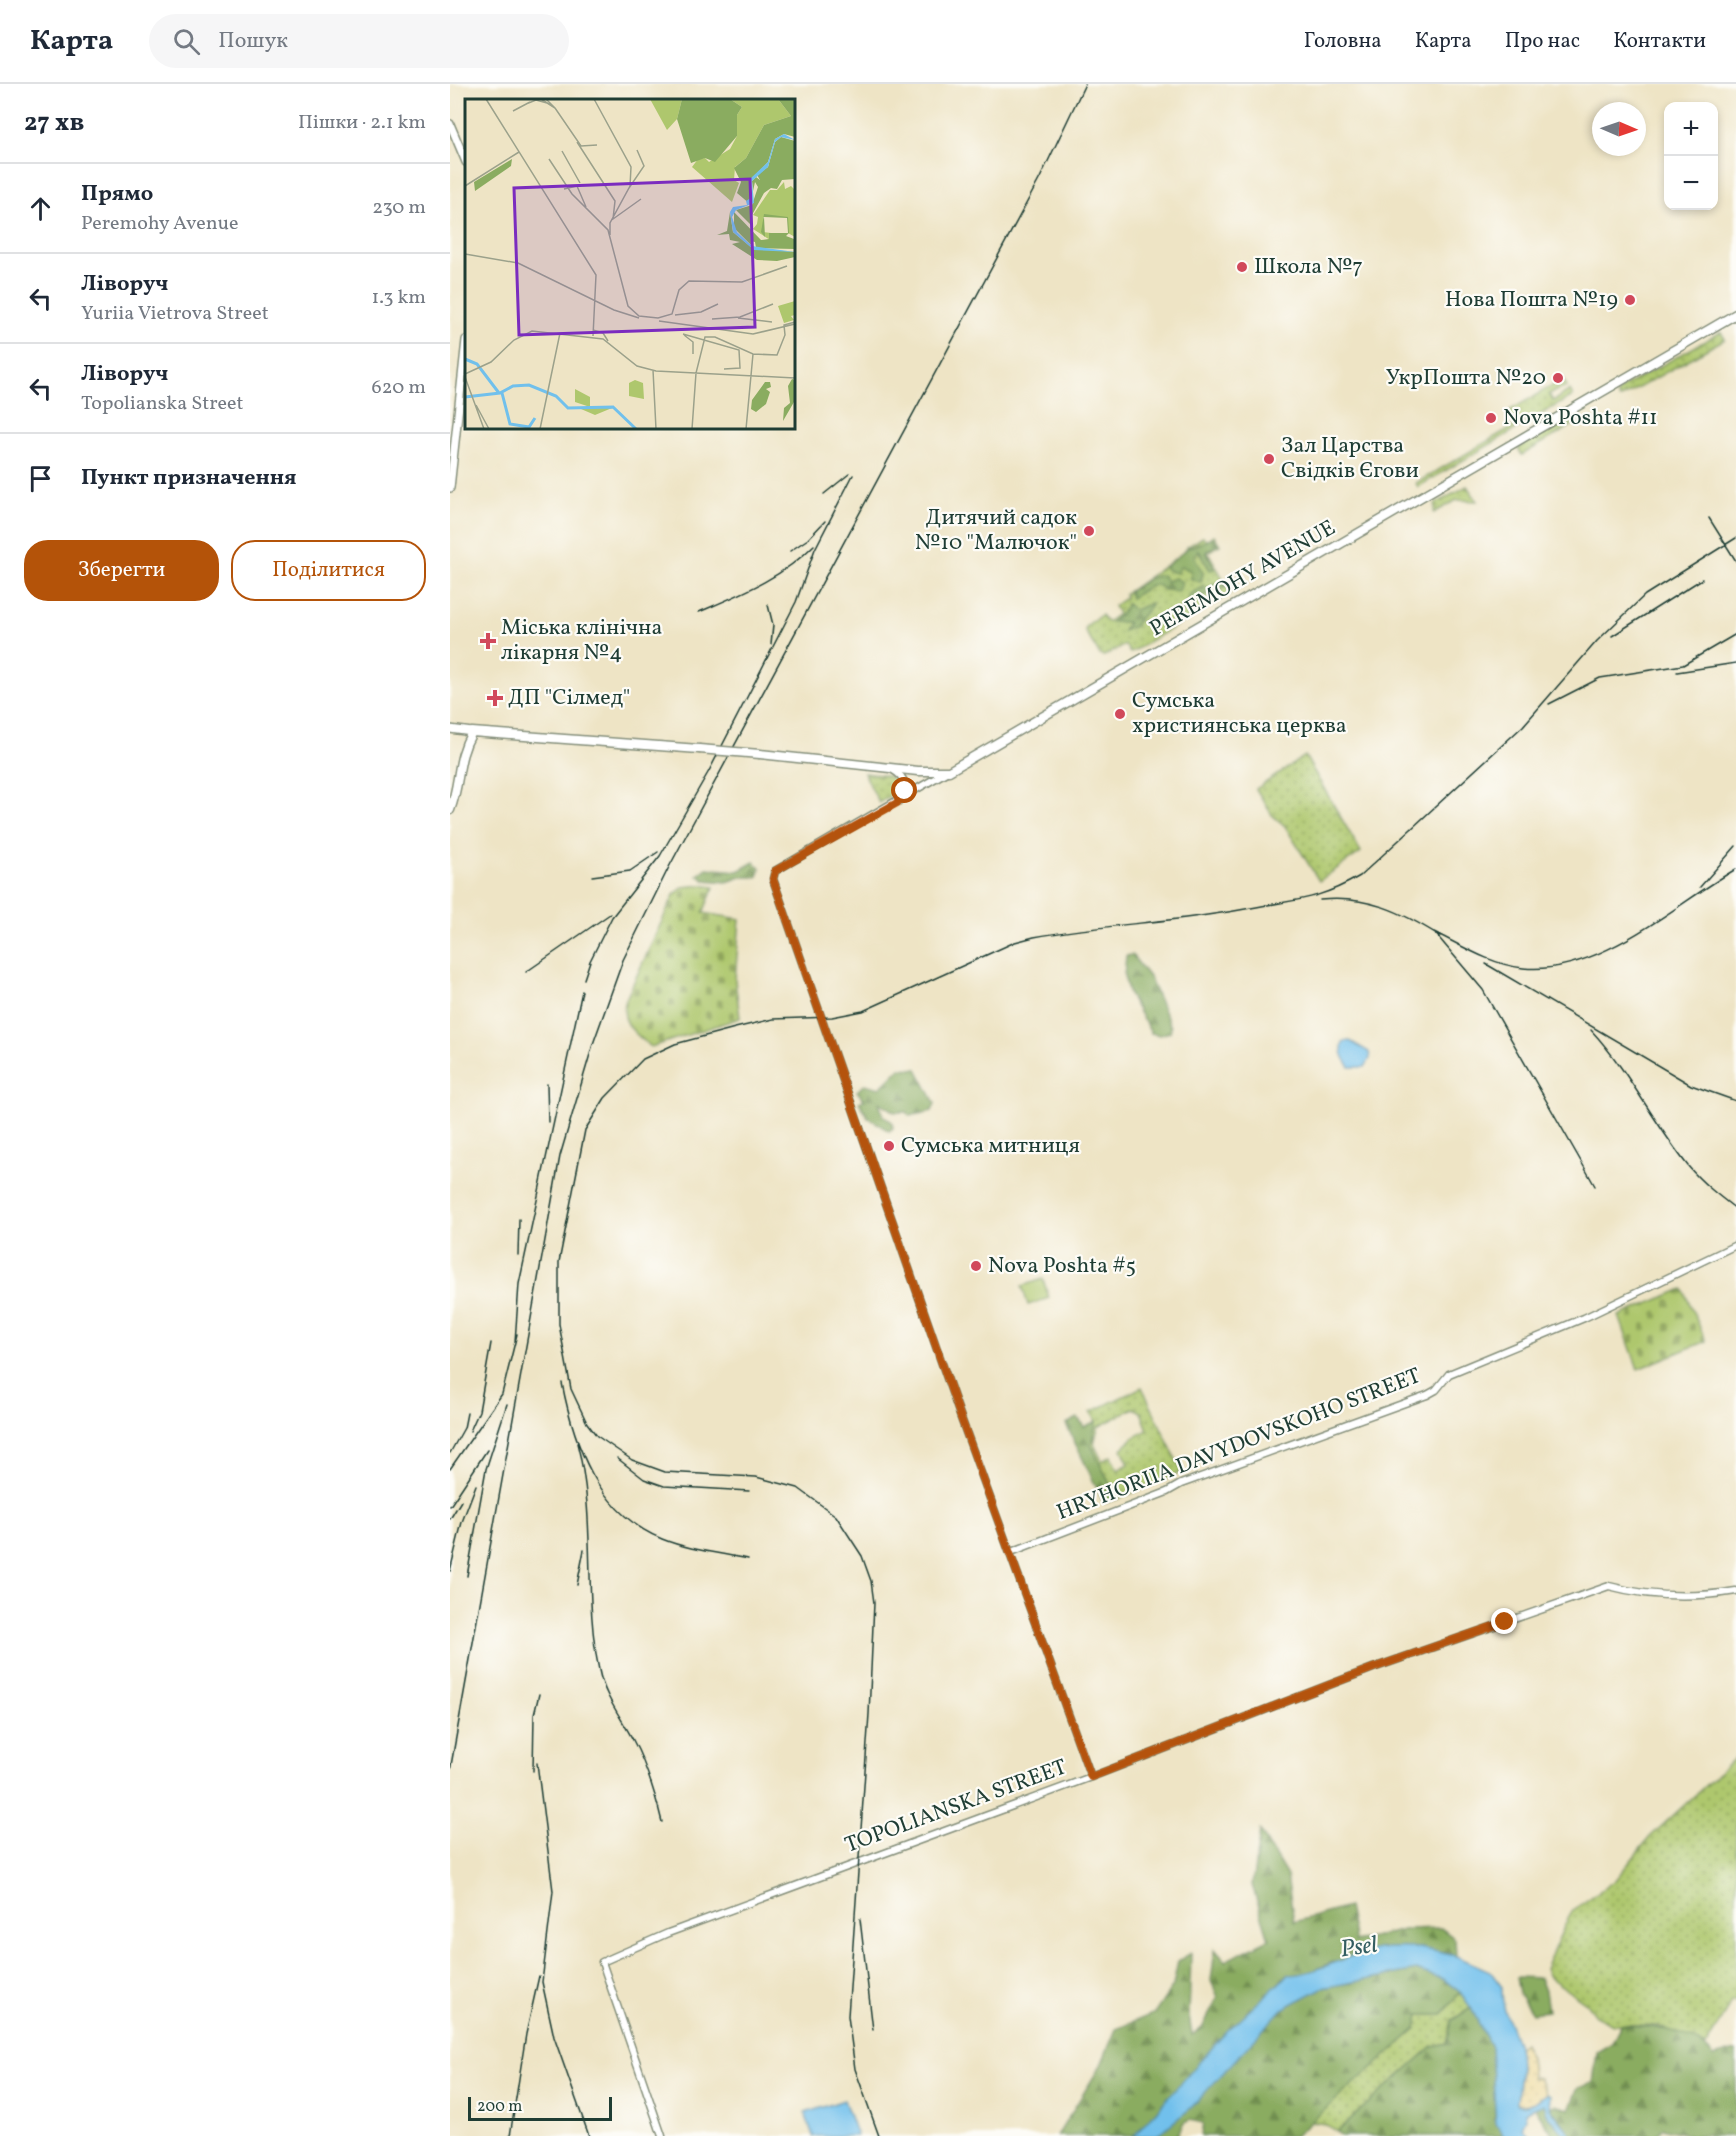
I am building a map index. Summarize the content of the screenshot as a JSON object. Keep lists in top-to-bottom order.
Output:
{
  "streets": {
    "main road": ["PEREMOHY AVENUE"],
    "street": ["HRYHORIIA DAVYDOVSKOHO STREET", "TOPOLIANSKA STREET"]
  },
  "crossings": [
    ["PEREMOHY AVENUE", "HRYHORIIA DAVYDOVSKOHO STREET"]
  ],
  "water": ["Psel"],
  "places": {
    "other": [
      "Школа №7",
      "Нова Пошта №19",
      "УкрПошта №20",
      "Nova Poshta #11",
      "Зал Царства Свідків Єгови",
      "Дитячий садок №10 \"Малючок\"",
      "Сумська християнська церква",
      "Сумська митниця",
      "Nova Poshta #5"
    ],
    "health": ["Міська клінічна лікарня №4", "ДП \"Сілмед\""]
  },
  "scale_bar": "200 m",
  "north": "right",
  "page": {
    "header": "Карта",
    "search": "Пошук",
    "nav": [
      "Головна",
      "Карта",
      "Про нас",
      "Контакти"
    ],
    "heading": ["27 хв", "Пішки · 2.1 km"],
    "map_buttons": ["+", "−"],
    "list": [
      ["Прямо", "Peremohy Avenue", "230 m"],
      ["Ліворуч", "Yuriia Vietrova Street", "1.3 km"],
      ["Ліворуч", "Topolianska Street", "620 m"],
      "Пункт призначення"
    ],
    "buttons": ["Зберегти", "Поділитися"],
    "scale": "200 m"
  }
}
